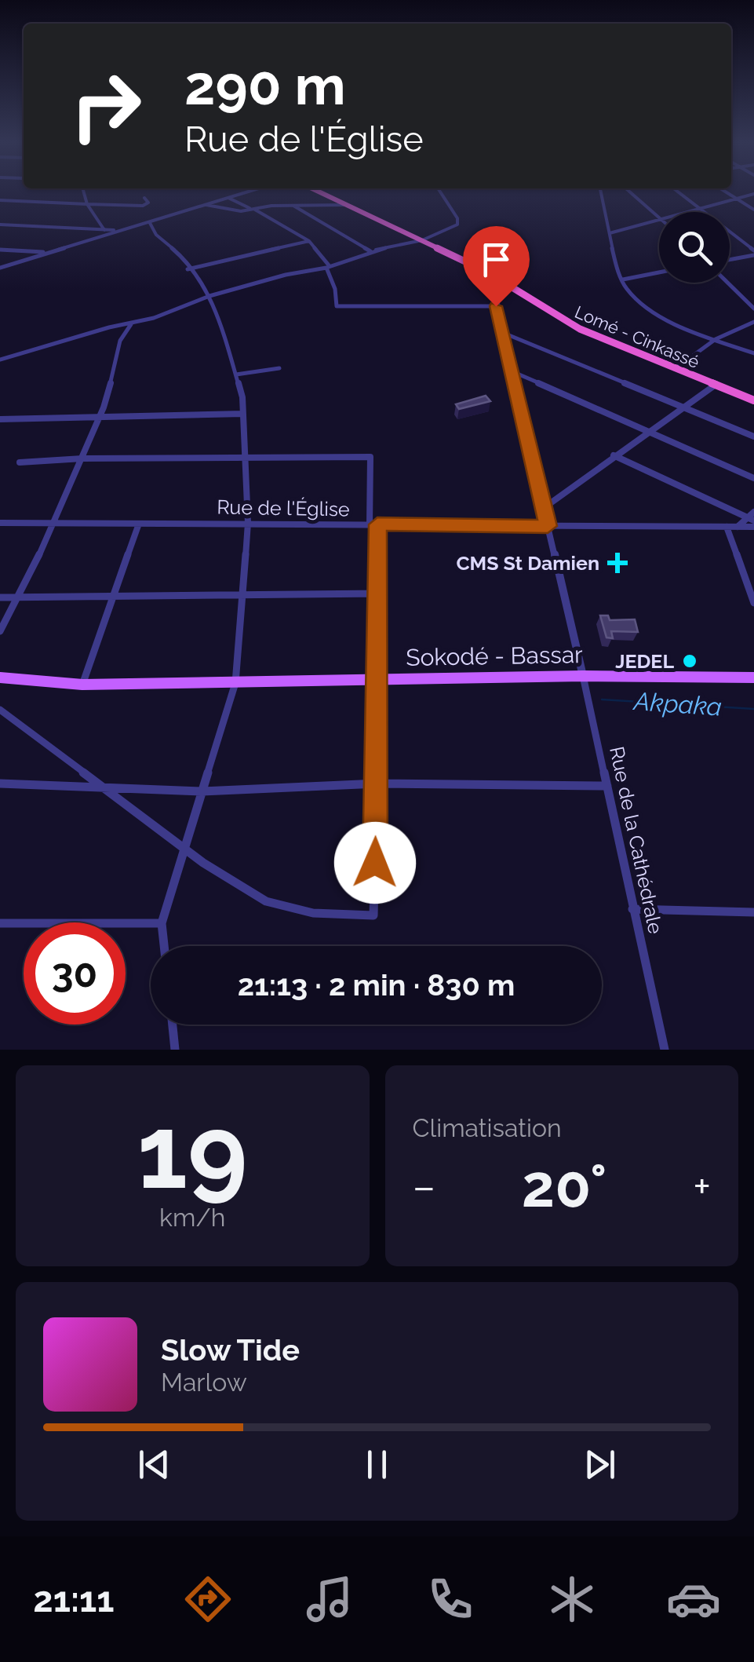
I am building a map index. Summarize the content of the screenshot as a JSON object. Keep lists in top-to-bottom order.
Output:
{
  "streets": {
    "highway": ["Lomé - Cinkassé"],
    "main road": ["Sokodé - Bassar"],
    "street": ["Rue de l'Église", "Rue de la Cathédrale"]
  },
  "crossings": [
    ["Lomé - Cinkassé", "Rue de la Cathédrale"],
    ["Rue de l'Église", "Rue de la Cathédrale"],
    ["Sokodé - Bassar", "Rue de la Cathédrale"]
  ],
  "water": ["Akpaka"],
  "places": {
    "health": ["CMS St Damien"],
    "other": ["JEDEL"]
  },
  "page": {
    "turn": ["290 m", "Rue de l'Église"],
    "limit": "30",
    "trip": "21:13 · 2 min · 830 m",
    "tile": [
      ["19", "km/h"],
      "Climatisation"
    ],
    "heat": ["−", "20°", "+"],
    "song": ["Slow Tide", "Marlow"],
    "tabs": "21:11"
  }
}
